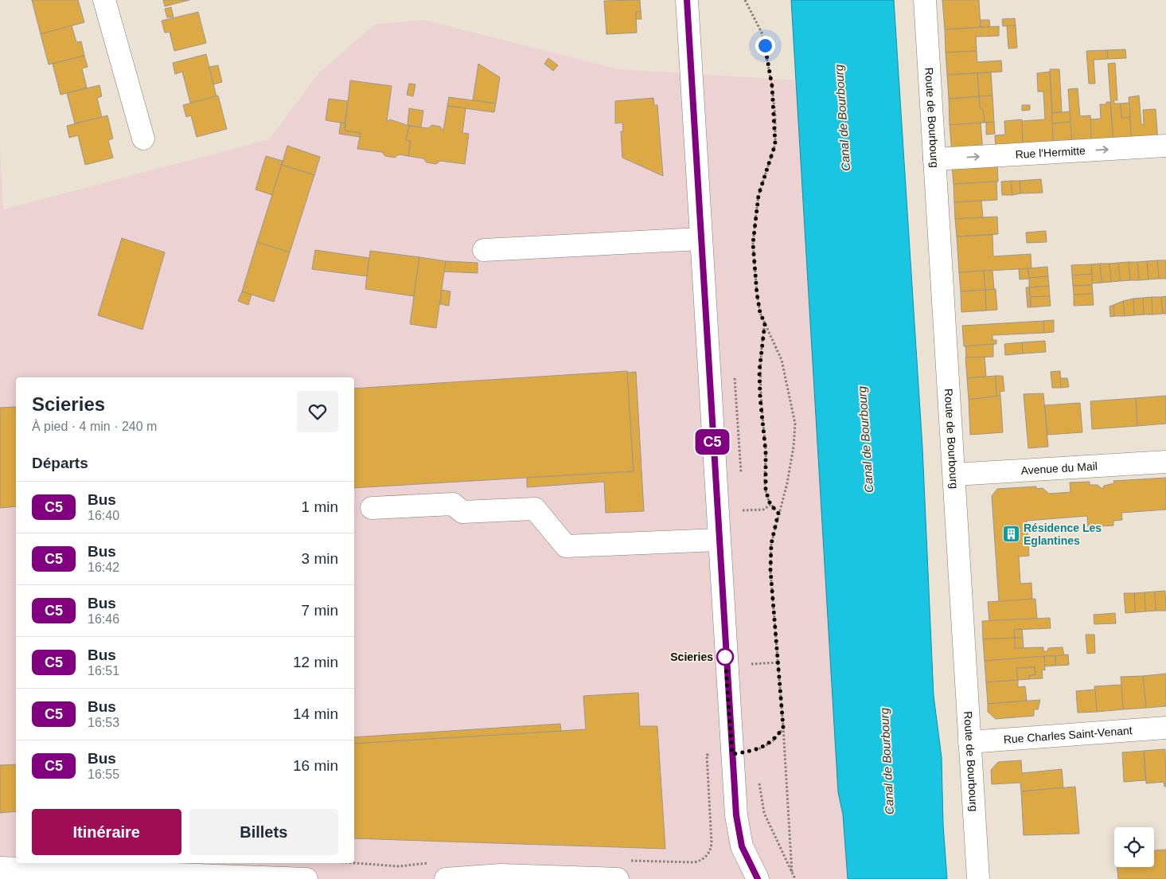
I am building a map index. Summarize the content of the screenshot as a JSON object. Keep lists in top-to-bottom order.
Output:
{
  "streets": {
    "street": [
      "Route de Bourbourg",
      "Rue l'Hermitte",
      "Avenue du Mail",
      "Rue Charles Saint-Venant"
    ]
  },
  "crossings": [
    ["Route de Bourbourg", "Rue l'Hermitte"],
    ["Route de Bourbourg", "Avenue du Mail"],
    ["Route de Bourbourg", "Rue Charles Saint-Venant"]
  ],
  "one_way": ["Rue l'Hermitte"],
  "water": ["Canal de Bourbourg"],
  "places": {
    "building": ["Résidence Les Eglantines"],
    "other": ["Scieries"]
  },
  "lines": ["bus line C5"],
  "page": {
    "on_map": "C5",
    "heading": [
      ["Scieries", "À pied · 4 min · 240 m"],
      "Départs"
    ],
    "list": [
      {
        "mark": "C5",
        "name": "Bus",
        "note": "16:40",
        "value": "1 min"
      },
      {
        "mark": "C5",
        "name": "Bus",
        "note": "16:42",
        "value": "3 min"
      },
      {
        "mark": "C5",
        "name": "Bus",
        "note": "16:46",
        "value": "7 min"
      },
      {
        "mark": "C5",
        "name": "Bus",
        "note": "16:51",
        "value": "12 min"
      },
      {
        "mark": "C5",
        "name": "Bus",
        "note": "16:53",
        "value": "14 min"
      },
      {
        "mark": "C5",
        "name": "Bus",
        "note": "16:55",
        "value": "16 min"
      }
    ],
    "buttons": ["Itinéraire", "Billets"]
  }
}
